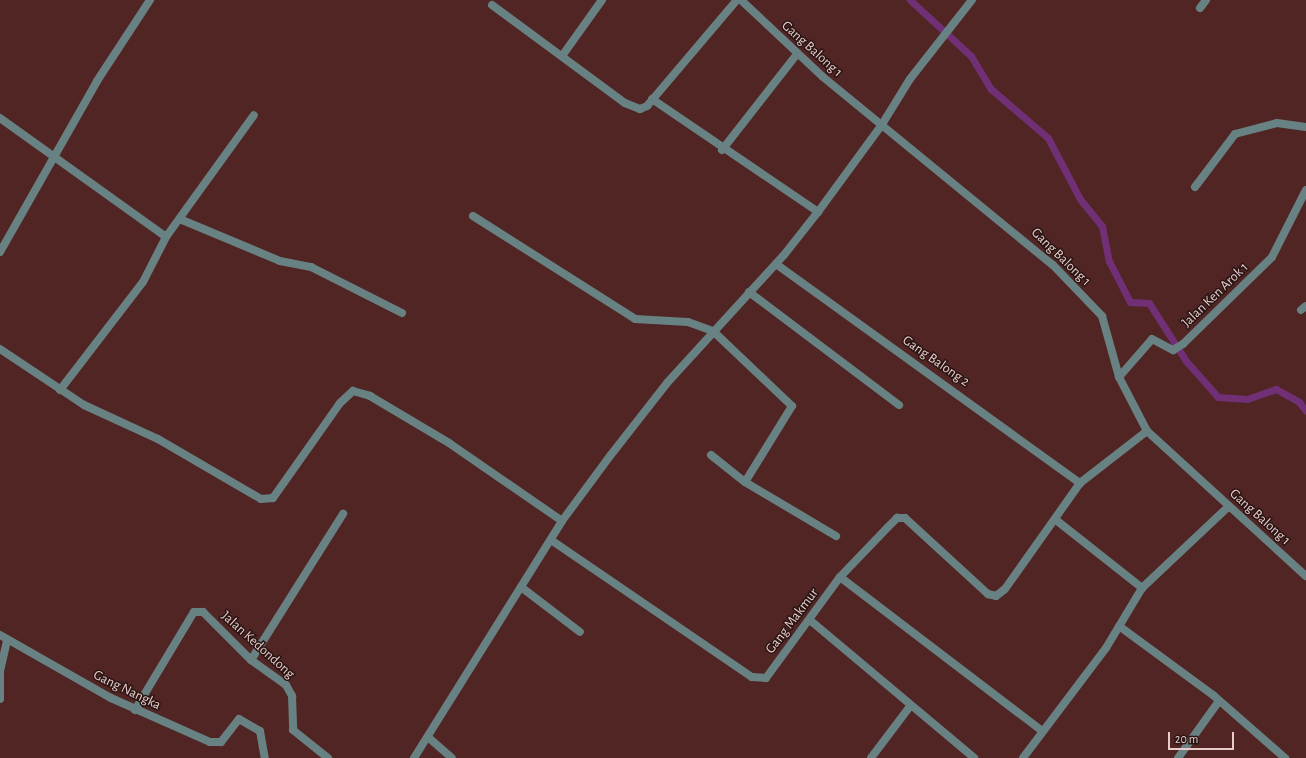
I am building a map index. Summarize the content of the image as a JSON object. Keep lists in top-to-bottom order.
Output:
{
  "streets": {
    "street": [
      "Gang Balong 1",
      "Jalan Ken Arok 1",
      "Gang Balong 2",
      "Gang Makmur",
      "Jalan Kedondong",
      "Gang Nangka"
    ]
  },
  "crossings": [
    ["Gang Balong 1", "Jalan Ken Arok 1"],
    ["Jalan Kedondong", "Gang Nangka"]
  ],
  "scale_bar": "20 m"
}
